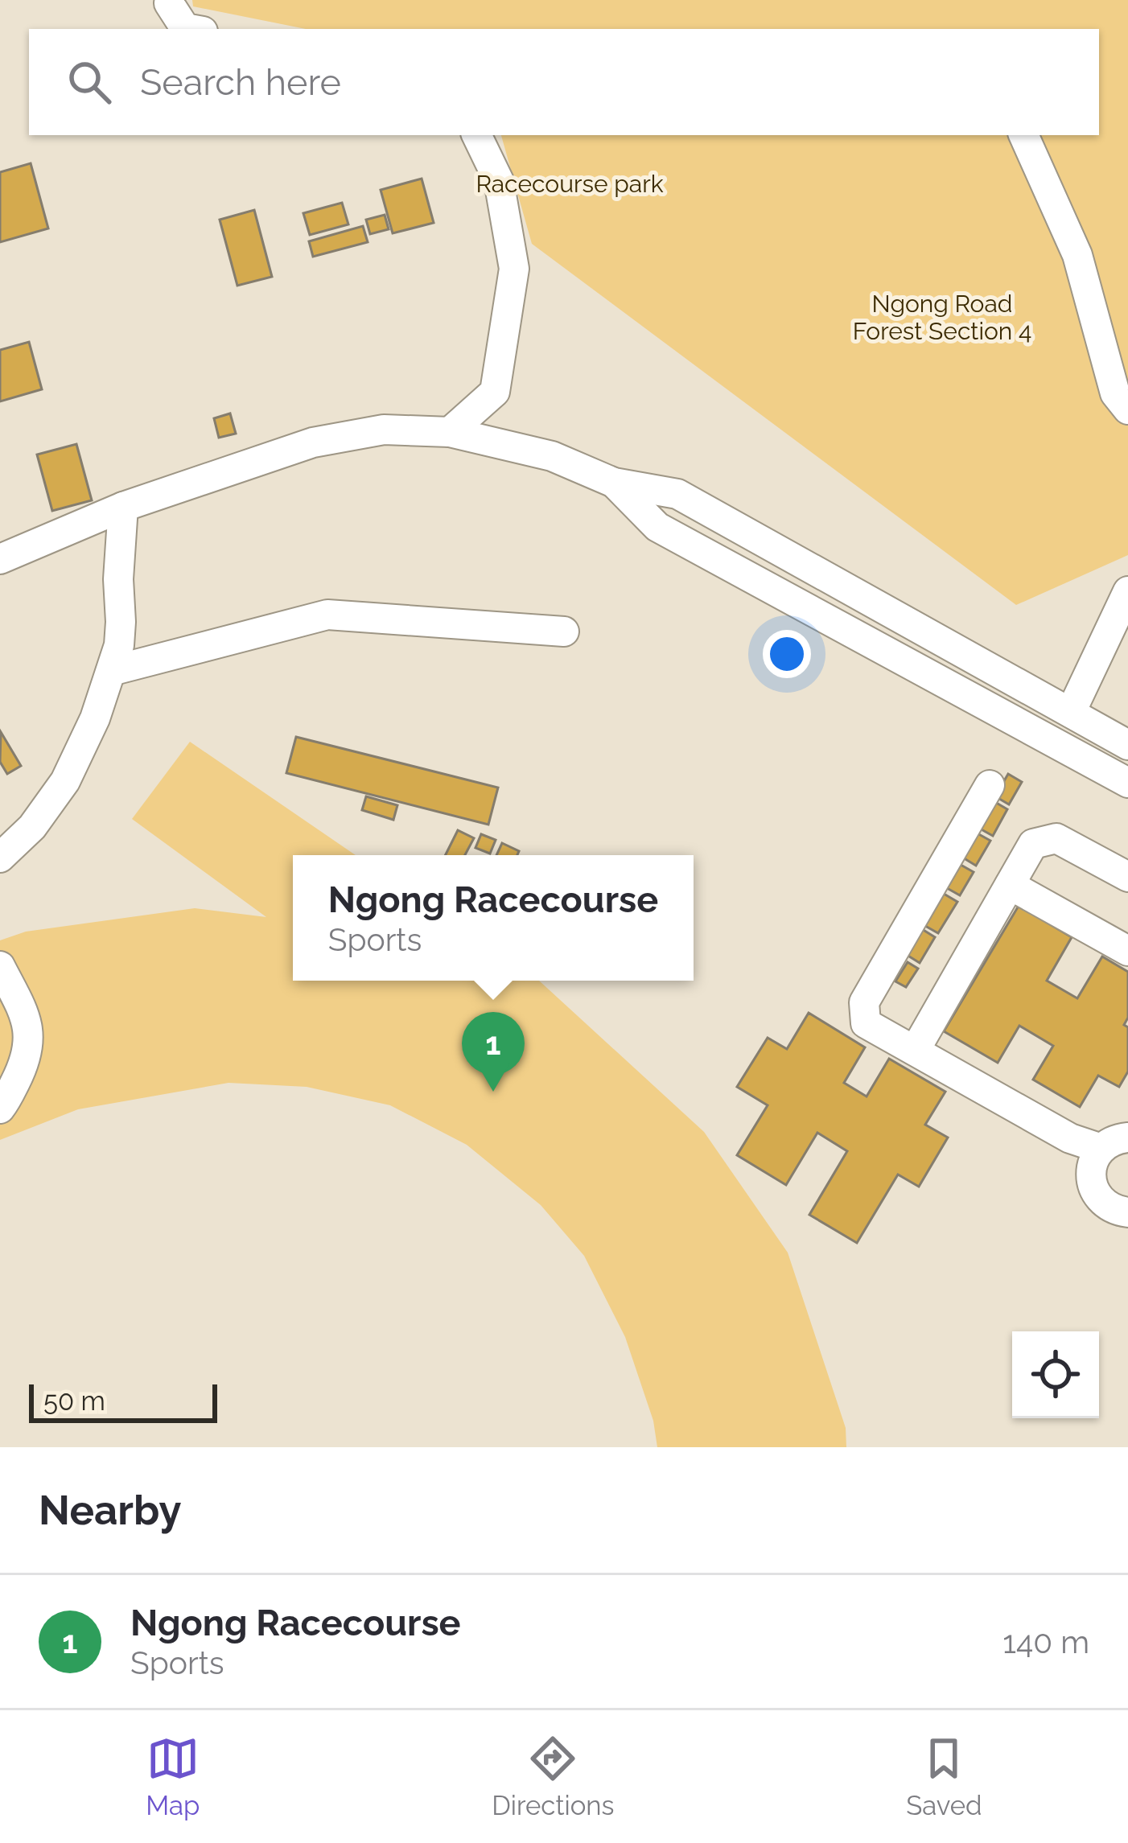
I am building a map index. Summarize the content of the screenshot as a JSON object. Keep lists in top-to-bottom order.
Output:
{
  "parks": ["Racecourse park", "Ngong Road Forest Section 4"],
  "scale_bar": "50 m",
  "page": {
    "search": "Search here",
    "popup": ["Ngong Racecourse", "Sports"],
    "pins": "1",
    "scale": "50 m",
    "heading": "Nearby",
    "list": [
      {
        "mark": "1",
        "name": "Ngong Racecourse",
        "note": "Sports",
        "value": "140 m"
      }
    ],
    "nav": ["Map", "Directions", "Saved"]
  }
}
